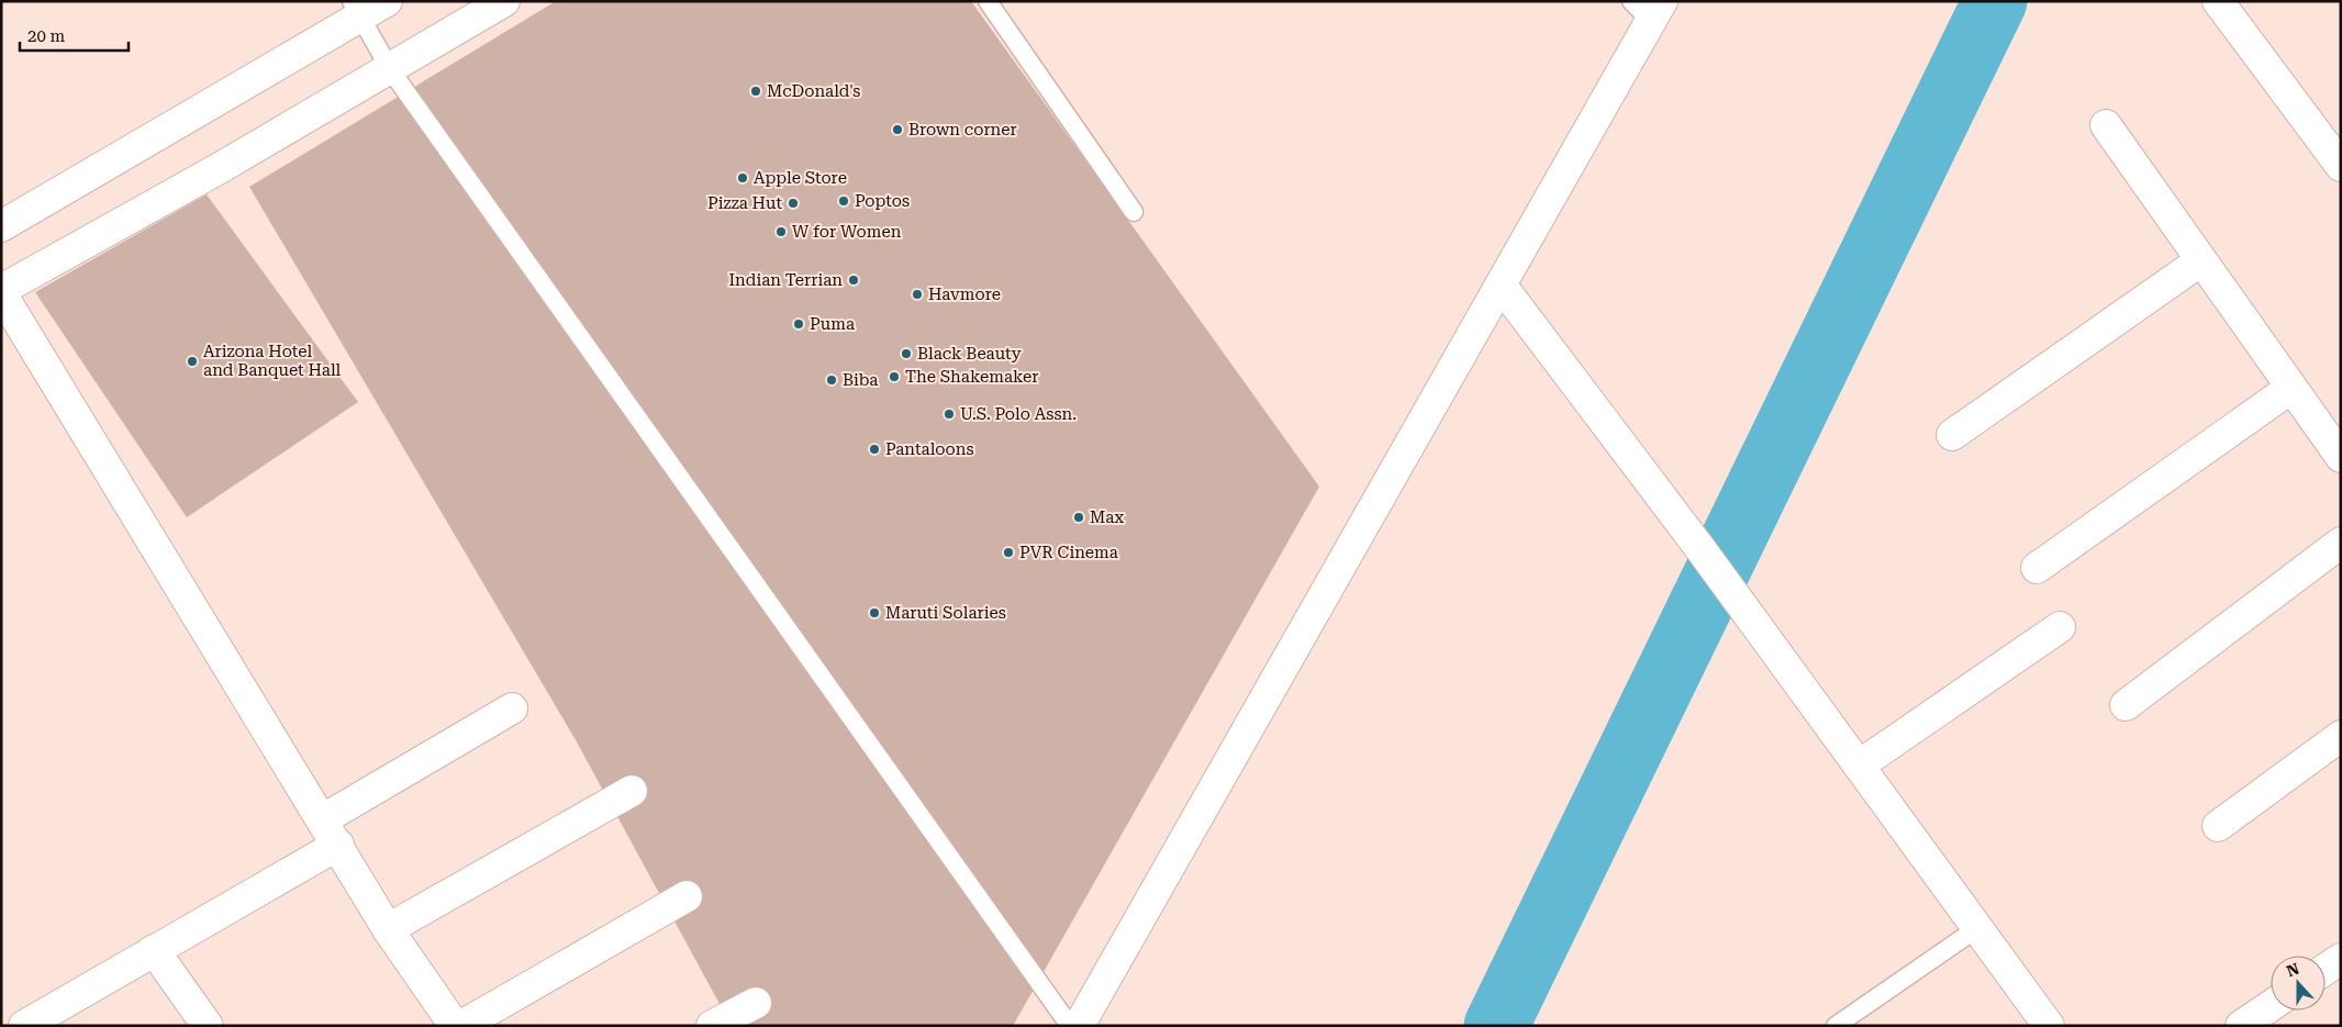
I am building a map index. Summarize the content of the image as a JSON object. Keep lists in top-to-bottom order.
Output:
{
  "places": [
    "McDonald's",
    "Brown corner",
    "Apple Store",
    "Poptos",
    "Pizza Hut",
    "W for Women",
    "Indian Terrian",
    "Havmore",
    "Puma",
    "Black Beauty",
    "Arizona Hotel and Banquet Hall",
    "The Shakemaker",
    "Biba",
    "U.S. Polo Assn.",
    "Pantaloons",
    "Max",
    "PVR Cinema",
    "Maruti Solaries"
  ],
  "scale_bar": "20 m",
  "north": "top"
}
